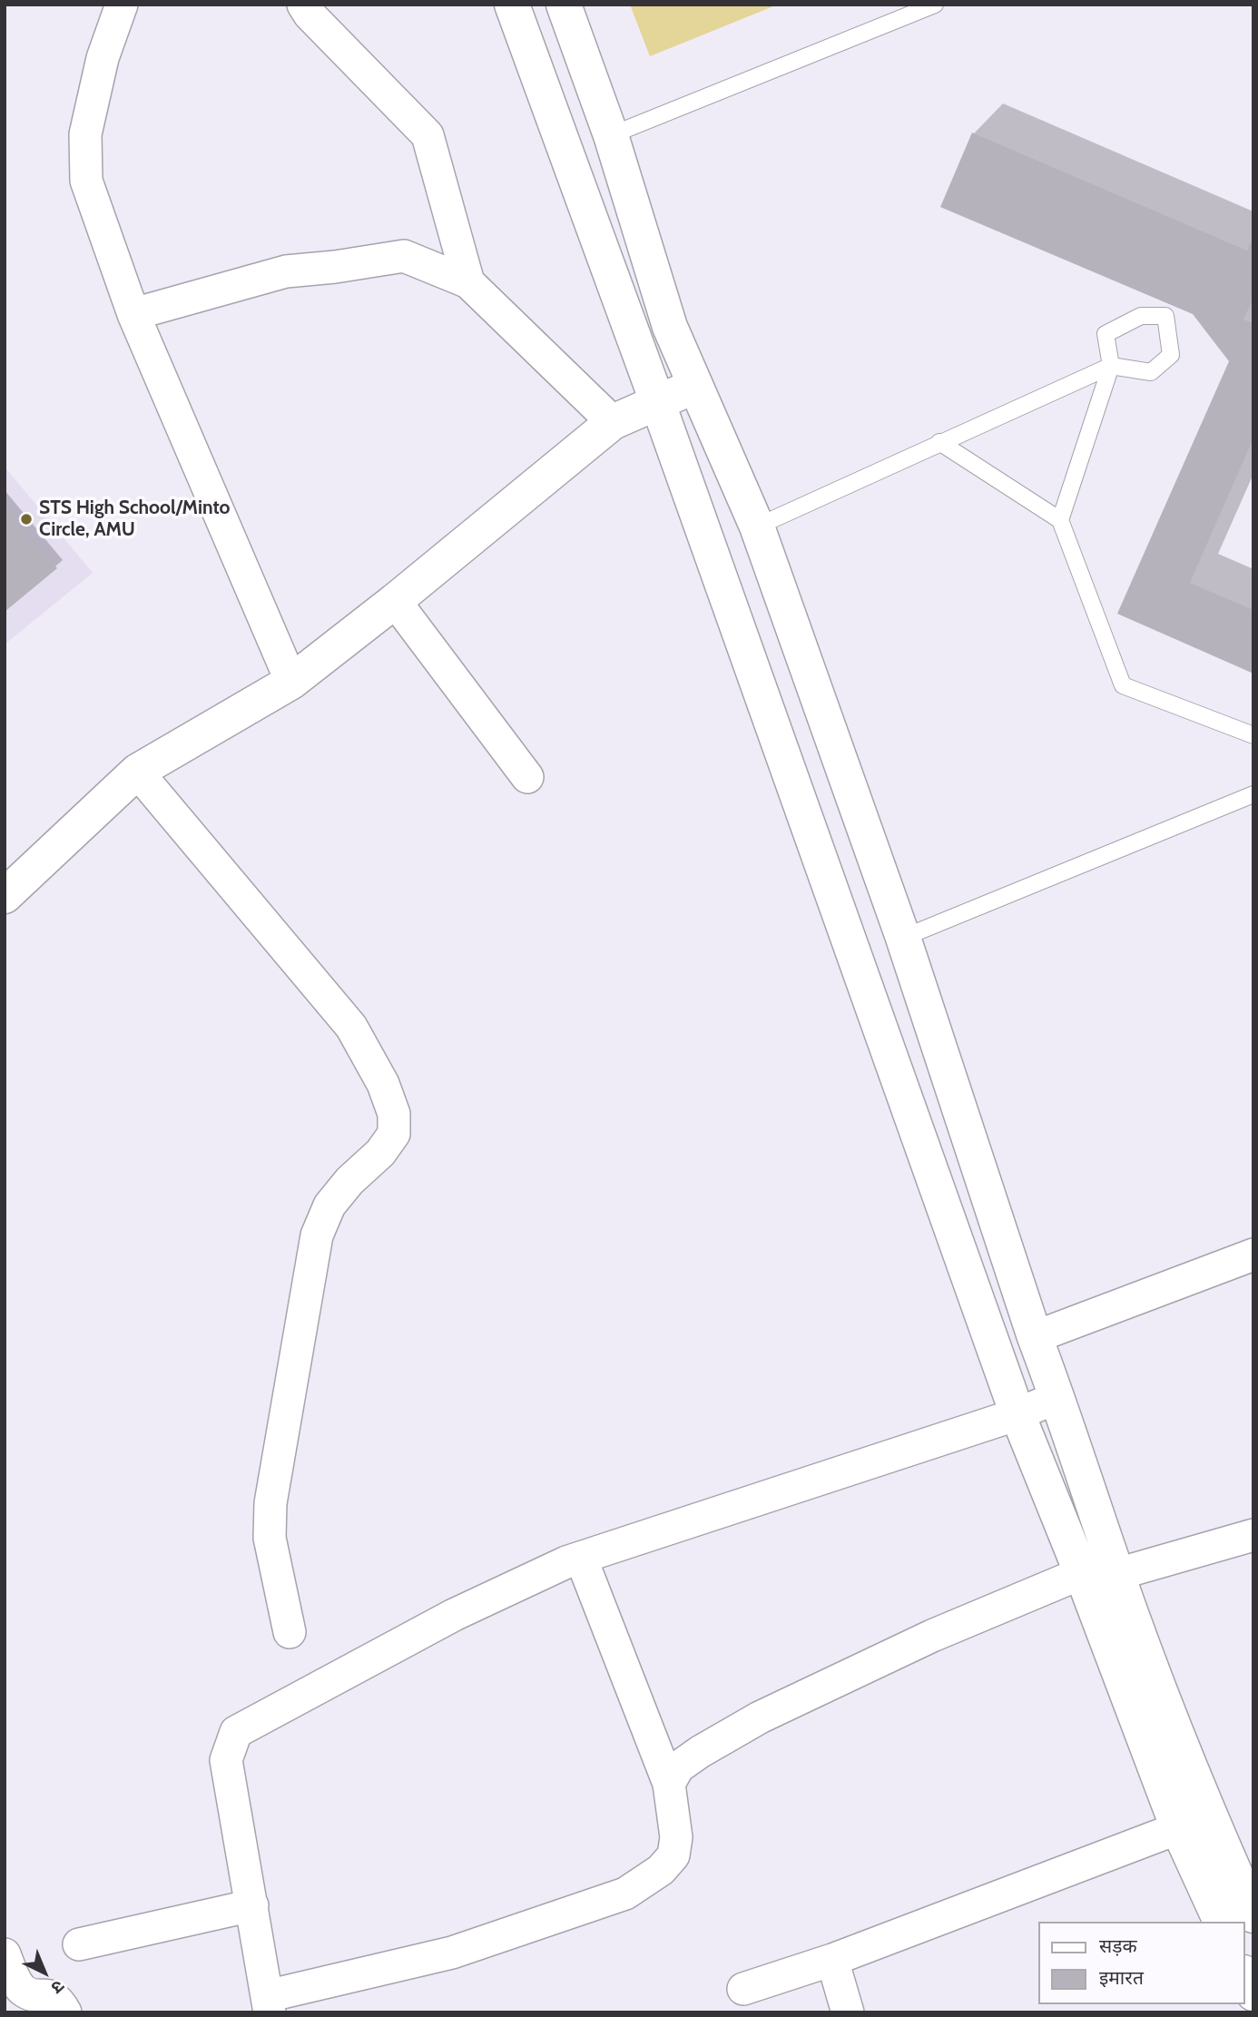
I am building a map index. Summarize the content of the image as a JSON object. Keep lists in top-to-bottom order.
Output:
{
  "places": ["STS High School/Minto Circle, AMU"],
  "legend": ["सड़क", "इमारत"],
  "north": "bottom right"
}
